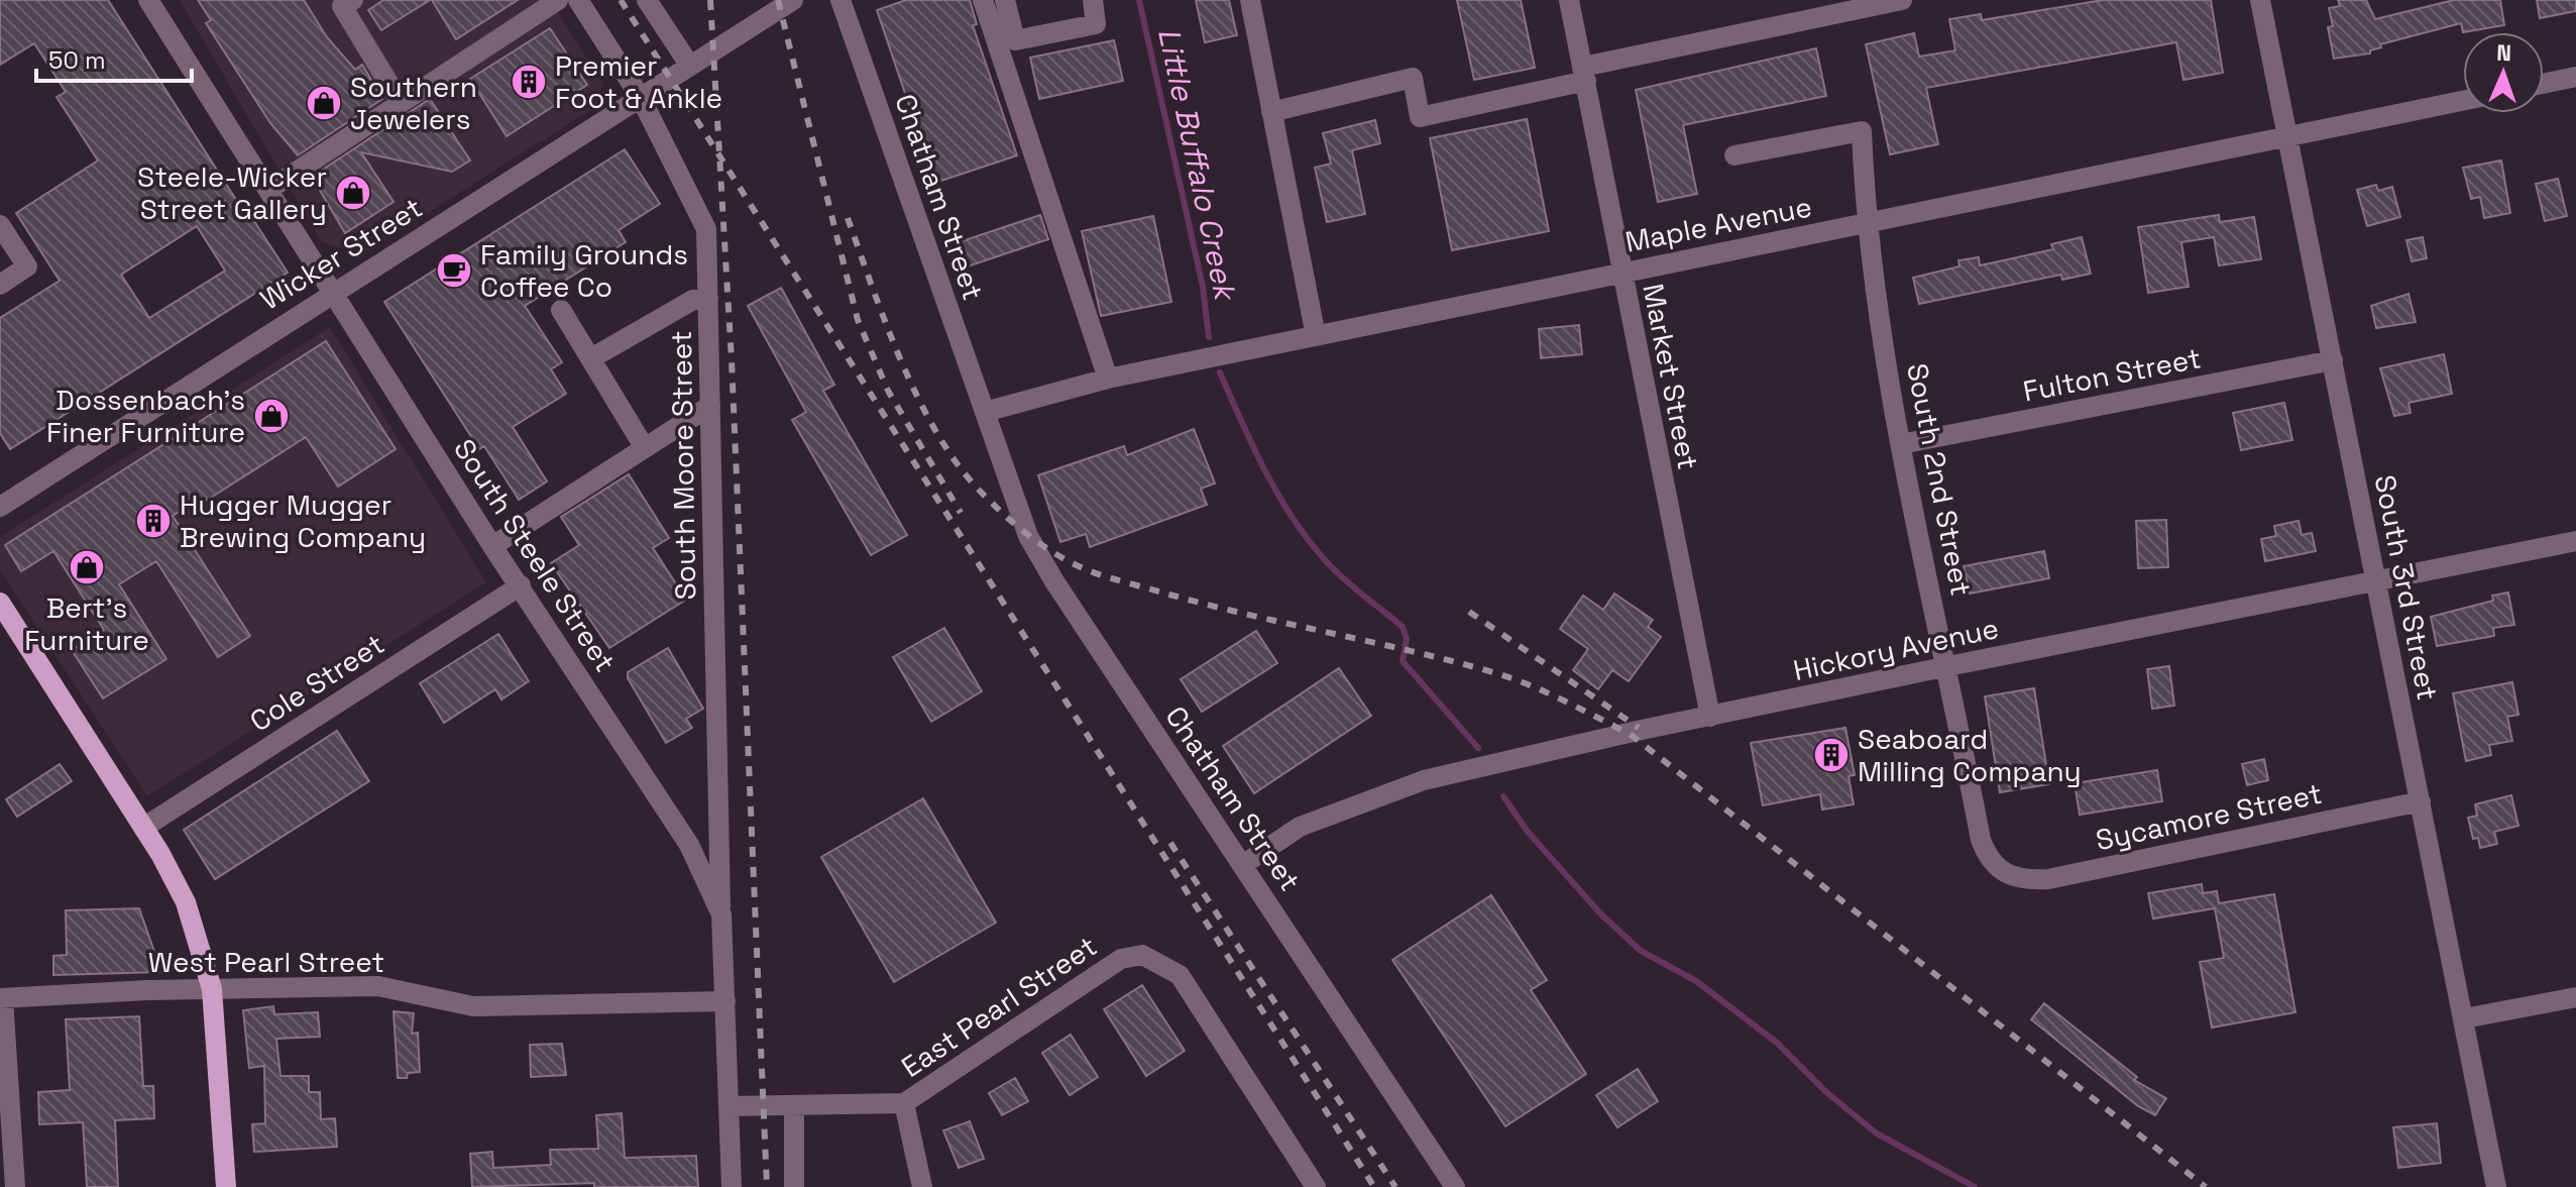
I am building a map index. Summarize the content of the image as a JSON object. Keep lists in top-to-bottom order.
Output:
{
  "streets": {
    "street": [
      "Chatham Street",
      "Maple Avenue",
      "Wicker Street",
      "Fulton Street",
      "Market Street",
      "South Moore Street",
      "South 2nd Street",
      "South Steele Street",
      "South 3rd Street",
      "Hickory Avenue",
      "Cole Street",
      "Sycamore Street",
      "West Pearl Street",
      "East Pearl Street"
    ]
  },
  "crossings": [
    ["Chatham Street", "Maple Avenue"],
    ["Chatham Street", "Hickory Avenue"],
    ["Maple Avenue", "Market Street"],
    ["Maple Avenue", "South 2nd Street"],
    ["Maple Avenue", "South 3rd Street"],
    ["Wicker Street", "South Moore Street"],
    ["Wicker Street", "South Steele Street"],
    ["Fulton Street", "South 2nd Street"],
    ["Fulton Street", "South 3rd Street"],
    ["Market Street", "Hickory Avenue"],
    ["South Moore Street", "South Steele Street"],
    ["South 2nd Street", "Hickory Avenue"],
    ["South 2nd Street", "Sycamore Street"],
    ["South Steele Street", "Cole Street"],
    ["South Steele Street", "West Pearl Street"],
    ["South Steele Street", "East Pearl Street"],
    ["South 3rd Street", "Hickory Avenue"],
    ["South 3rd Street", "Sycamore Street"]
  ],
  "water": ["Little Buffalo Creek"],
  "places": {
    "building": ["Premier Foot & Ankle", "Hugger Mugger Brewing Company", "Seaboard Milling Company"],
    "shop": [
      "Southern Jewelers",
      "Steele-Wicker Street Gallery",
      "Dossenbach's Finer Furniture",
      "Bert's Furniture"
    ],
    "cafe": ["Family Grounds Coffee Co"]
  },
  "scale_bar": "50 m",
  "north": "top"
}
